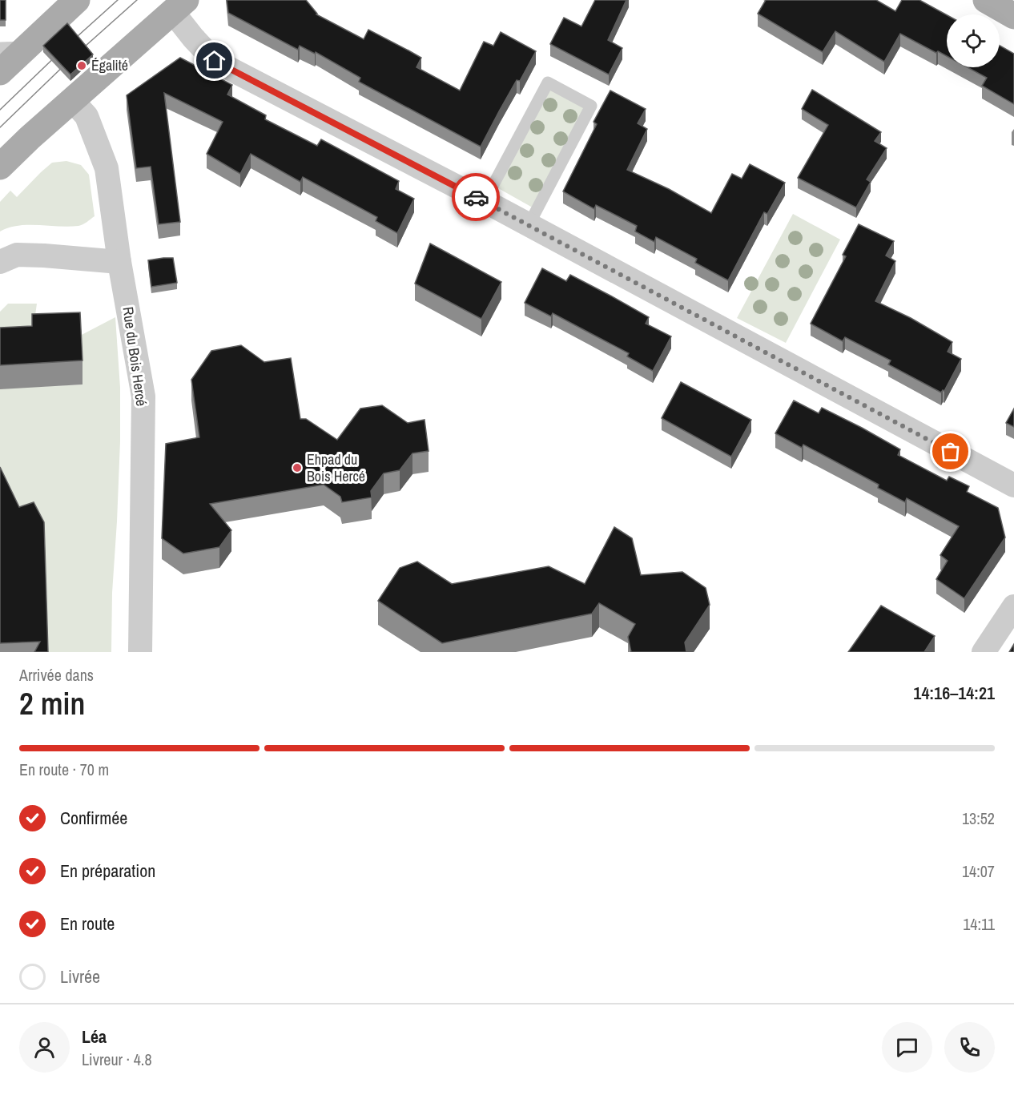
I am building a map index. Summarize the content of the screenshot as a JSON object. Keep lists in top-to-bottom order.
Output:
{
  "streets": {
    "street": ["Rue du Bois Hercé"]
  },
  "places": ["Égalité", "Ehpad du Bois Hercé"],
  "page": {
    "heading": ["2 min", "Arrivée dans", "14:16–14:21"],
    "panel": ["Léa", "Livreur · 4.8"],
    "bar": "En route · 70 m",
    "list": [
      ["Confirmée", "13:52"],
      ["En préparation", "14:07"],
      ["En route", "14:11"],
      "Livrée"
    ]
  }
}
